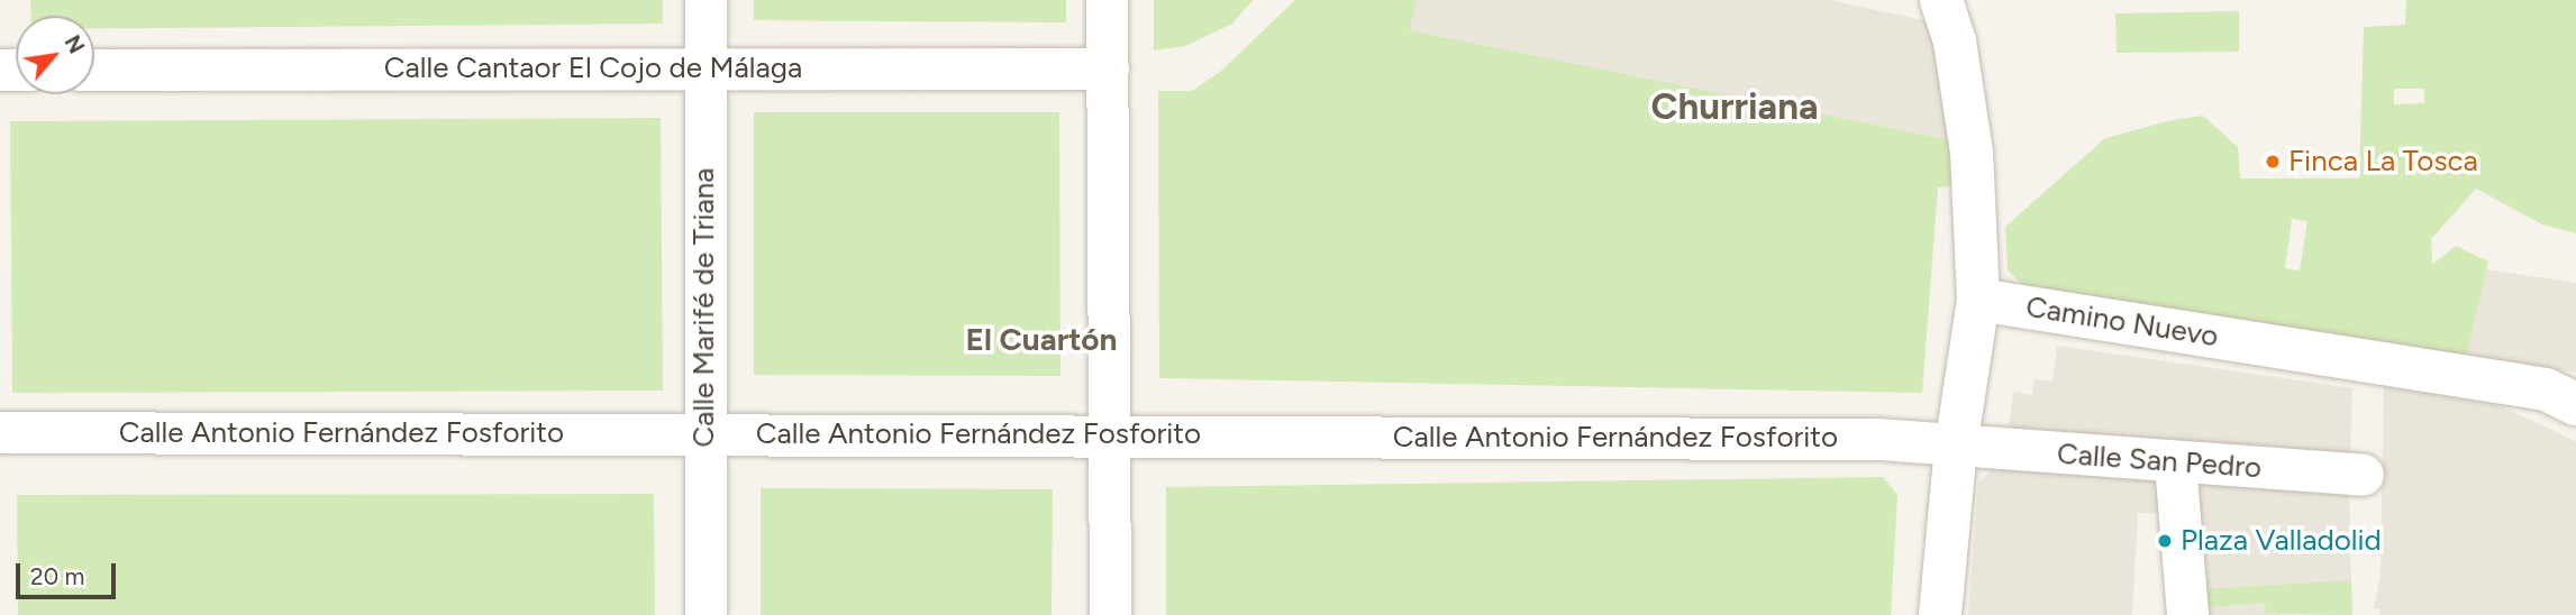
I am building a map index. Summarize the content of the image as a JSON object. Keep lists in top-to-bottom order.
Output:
{
  "streets": {
    "street": [
      "Calle Cantaor El Cojo de Málaga",
      "Calle Marifé de Triana",
      "Camino Nuevo",
      "Calle Antonio Fernández Fosforito",
      "Calle San Pedro"
    ]
  },
  "crossings": [
    ["Calle Cantaor El Cojo de Málaga", "Calle Marifé de Triana"],
    ["Calle Marifé de Triana", "Calle Antonio Fernández Fosforito"],
    ["Calle Antonio Fernández Fosforito", "Calle San Pedro"]
  ],
  "districts": ["Churriana", "El Cuartón"],
  "places": ["Finca La Tosca", "Plaza Valladolid"],
  "scale_bar": "20 m",
  "north": "top right"
}
